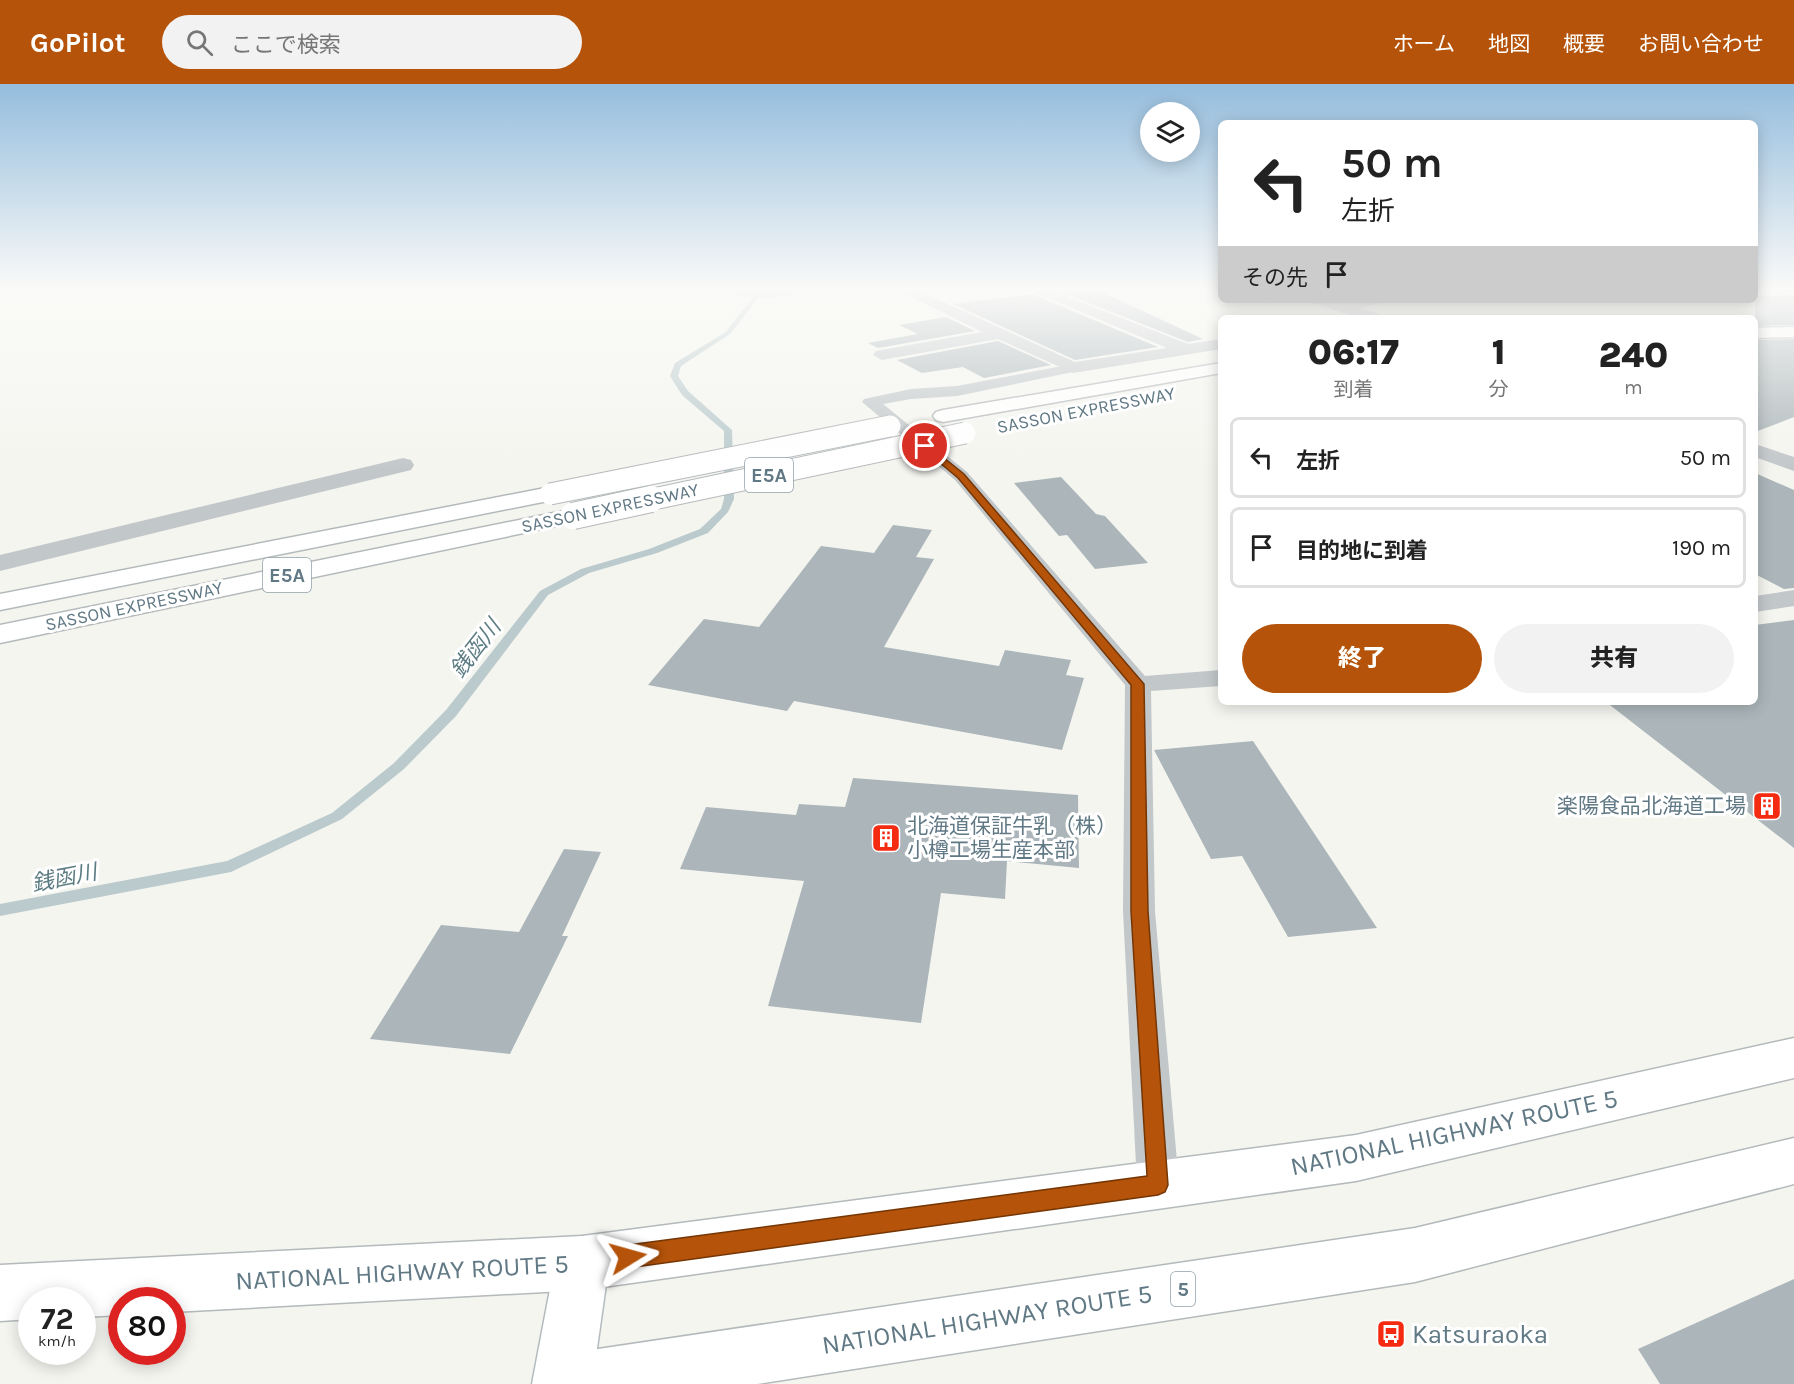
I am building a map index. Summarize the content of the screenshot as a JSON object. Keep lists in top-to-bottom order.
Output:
{
  "streets": {
    "main road": [
      "SASSON EXPRESSWAY",
      "E5A",
      "NATIONAL HIGHWAY ROUTE 5",
      "5"
    ]
  },
  "water": ["銭函川"],
  "places": {
    "building": ["楽陽食品北海道工場", "北海道保証牛乳（株） 小樽工場生産本部"],
    "bus stop": ["Katsuraoka"]
  },
  "page": {
    "header": "GoPilot",
    "search": "ここで検索",
    "nav": [
      "ホーム",
      "地図",
      "概要",
      "お問い合わせ"
    ],
    "turn": ["50 m", "左折"],
    "then": "その先",
    "eta": [
      "06:17",
      "到着",
      "1",
      "分",
      "240",
      "m"
    ],
    "list": [
      {
        "name": "左折",
        "value": "50 m"
      },
      {
        "name": "目的地に到着",
        "value": "190 m"
      }
    ],
    "buttons": ["終了", "共有"],
    "speed": "72 km/h",
    "limit": "80"
  }
}
